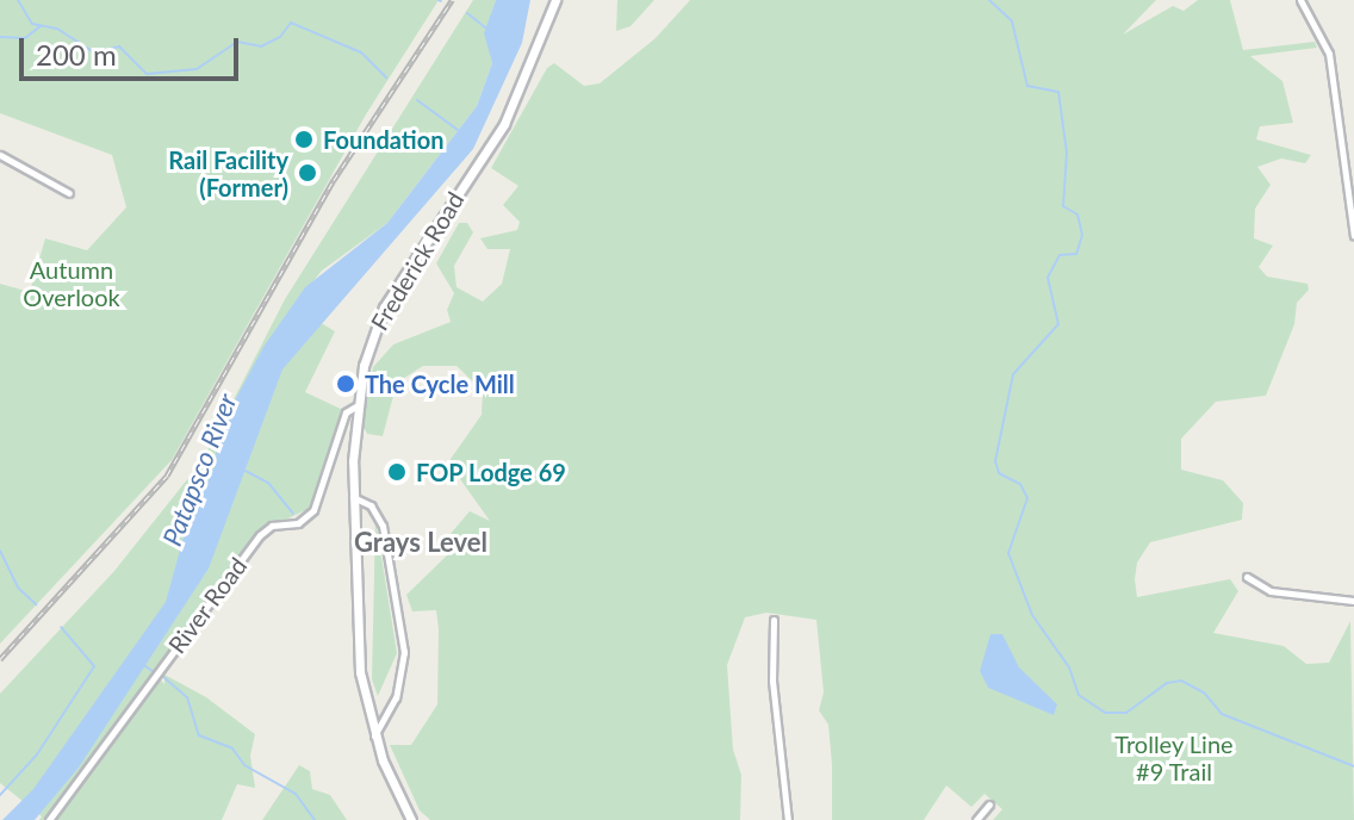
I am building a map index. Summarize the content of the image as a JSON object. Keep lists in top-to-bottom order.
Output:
{
  "streets": {
    "main road": ["Frederick Road"],
    "street": ["River Road"]
  },
  "crossings": [
    ["Frederick Road", "River Road"]
  ],
  "districts": ["Grays Level"],
  "water": ["Patapsco River"],
  "parks": ["Autumn Overlook", "Trolley Line #9 Trail"],
  "places": [
    "Foundation",
    "Rail Facility (Former)",
    "The Cycle Mill",
    "FOP Lodge 69"
  ],
  "scale_bar": "200 m"
}
